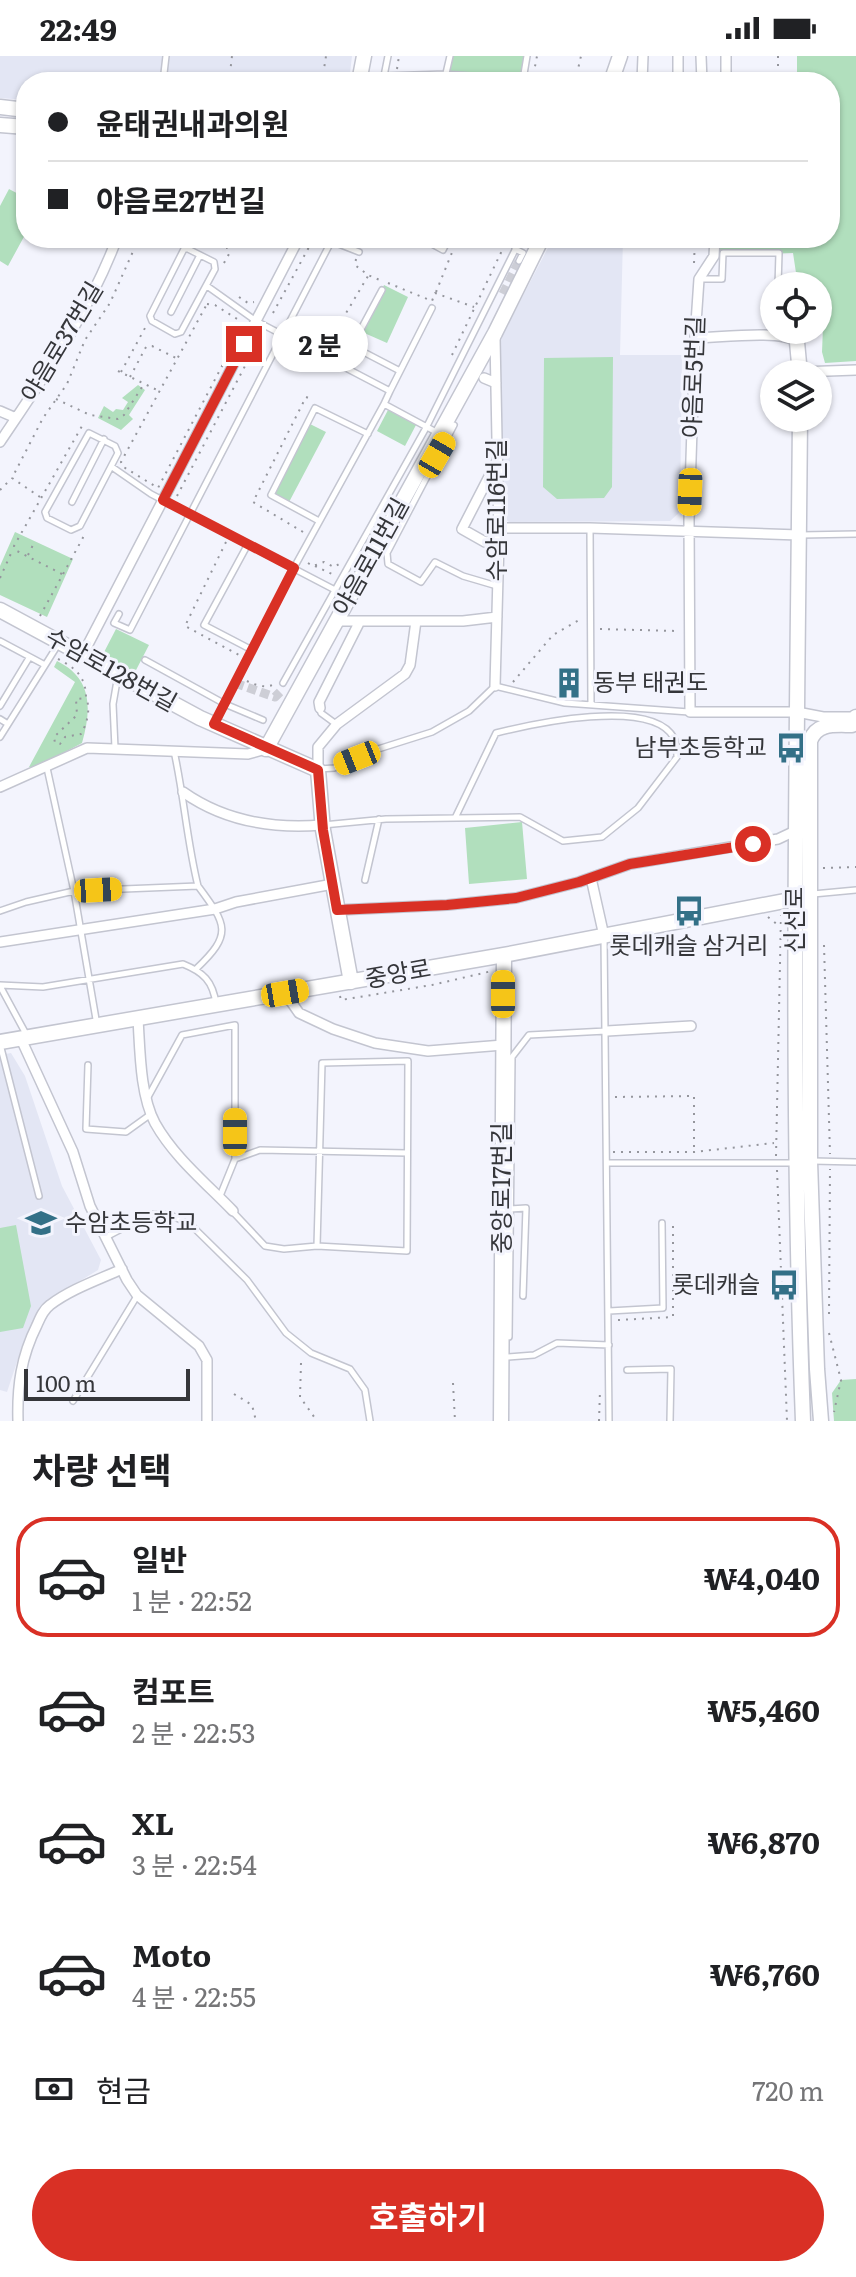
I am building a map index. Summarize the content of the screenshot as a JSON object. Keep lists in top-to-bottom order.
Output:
{
  "streets": {
    "street": [
      "야음로37번길",
      "야음로5번길",
      "수암로116번길",
      "야음로11번길",
      "수암로128번길",
      "신선로",
      "중앙로",
      "중앙로17번길"
    ]
  },
  "crossings": [
    ["수암로116번길", "야음로11번길"],
    ["야음로11번길", "수암로128번길"],
    ["신선로", "중앙로"],
    ["중앙로", "중앙로17번길"]
  ],
  "places": {
    "building": ["동부 태권도"],
    "bus stop": ["남부초등학교", "롯데캐슬 삼거리", "롯데캐슬"],
    "school or university": ["수암초등학교"]
  },
  "scale_bar": "100 m",
  "page": {
    "status": "22:49",
    "banner": ["윤태권내과의원", "야음로27번길"],
    "bubble": "2 분",
    "scale": "100 m",
    "heading": "차량 선택",
    "list": [
      {
        "name": "일반",
        "note": "1 분 · 22:52",
        "value": "₩4,040"
      },
      {
        "name": "컴포트",
        "note": "2 분 · 22:53",
        "value": "₩5,460"
      },
      {
        "name": "XL",
        "note": "3 분 · 22:54",
        "value": "₩6,870"
      },
      {
        "name": "Moto",
        "note": "4 분 · 22:55",
        "value": "₩6,760"
      }
    ],
    "pay": ["현금", "720 m"],
    "buttons": "호출하기"
  }
}
